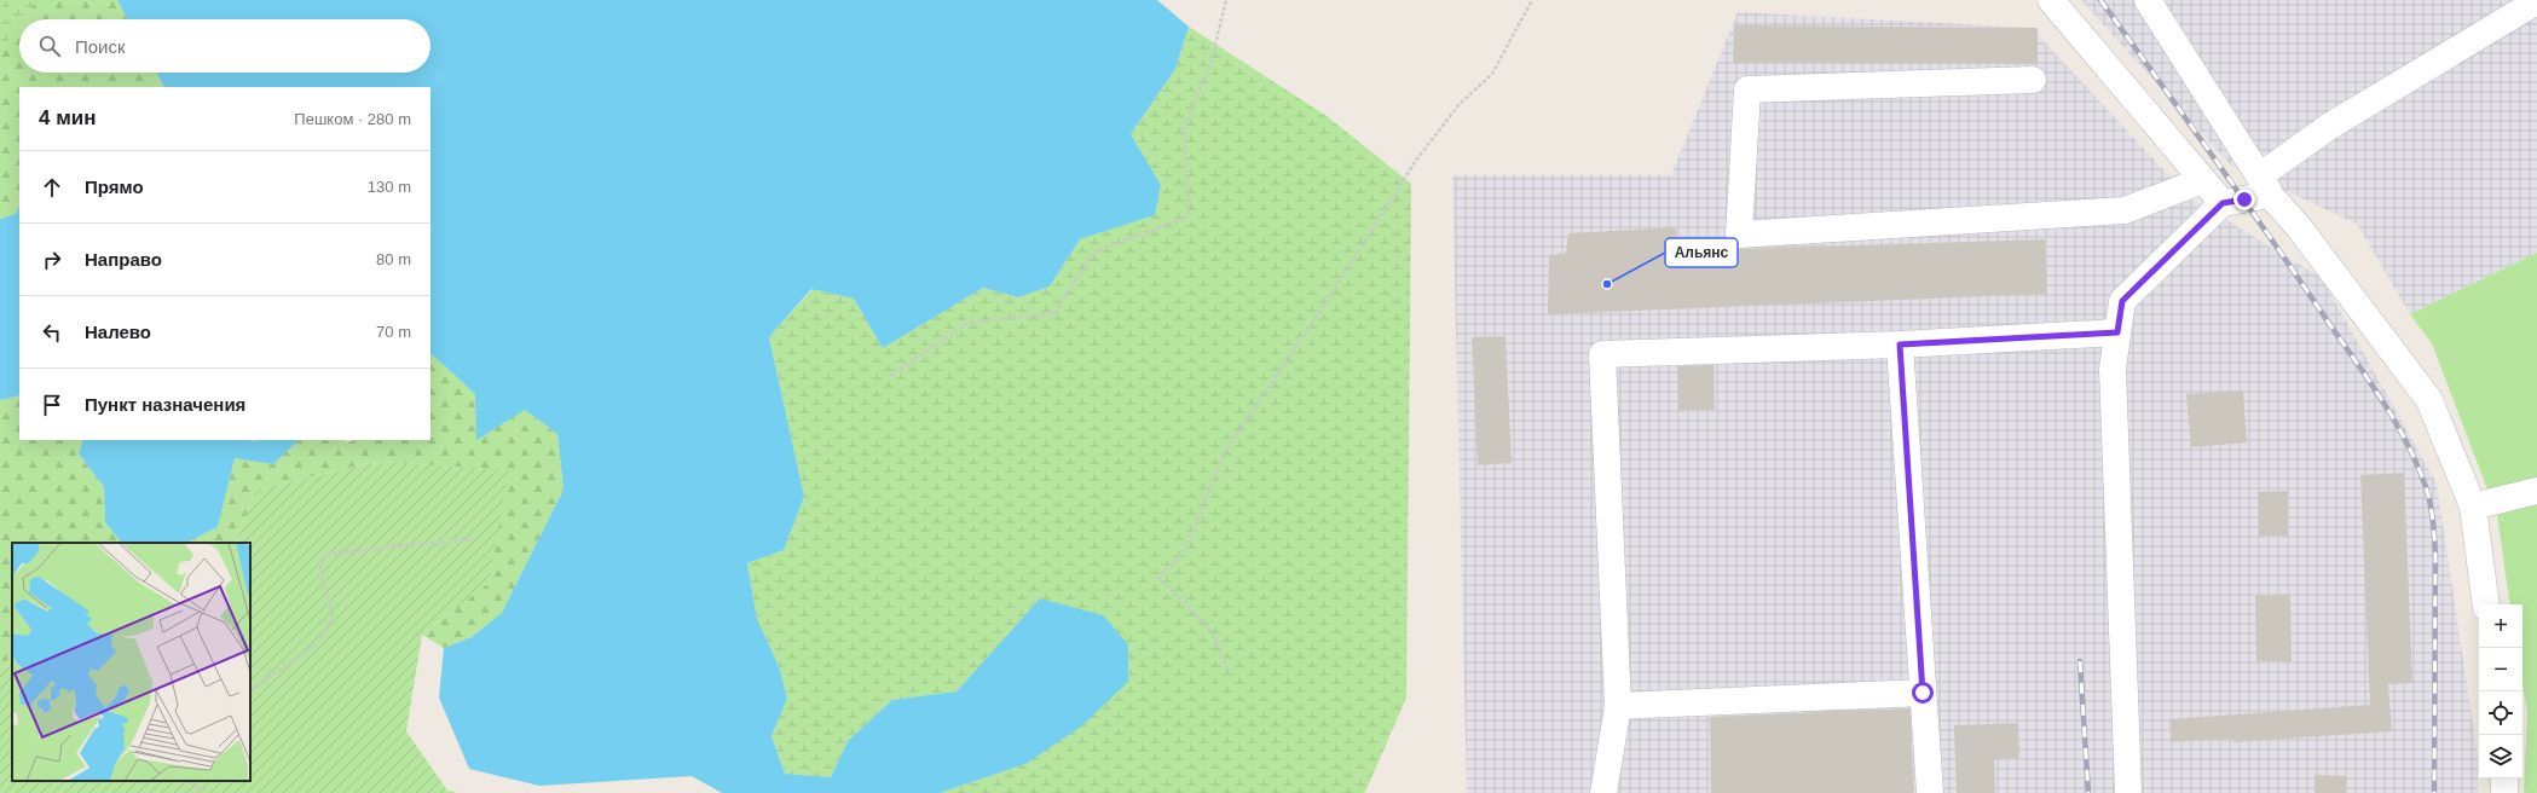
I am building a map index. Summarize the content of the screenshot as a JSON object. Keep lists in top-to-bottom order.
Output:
{
  "places": ["Альянс"],
  "page": {
    "search": "Поиск",
    "heading": ["4 мин", "Пешком · 280 m"],
    "list": [
      ["Прямо", "130 m"],
      ["Направо", "80 m"],
      ["Налево", "70 m"],
      "Пункт назначения"
    ],
    "map_buttons": ["+", "−"]
  }
}
